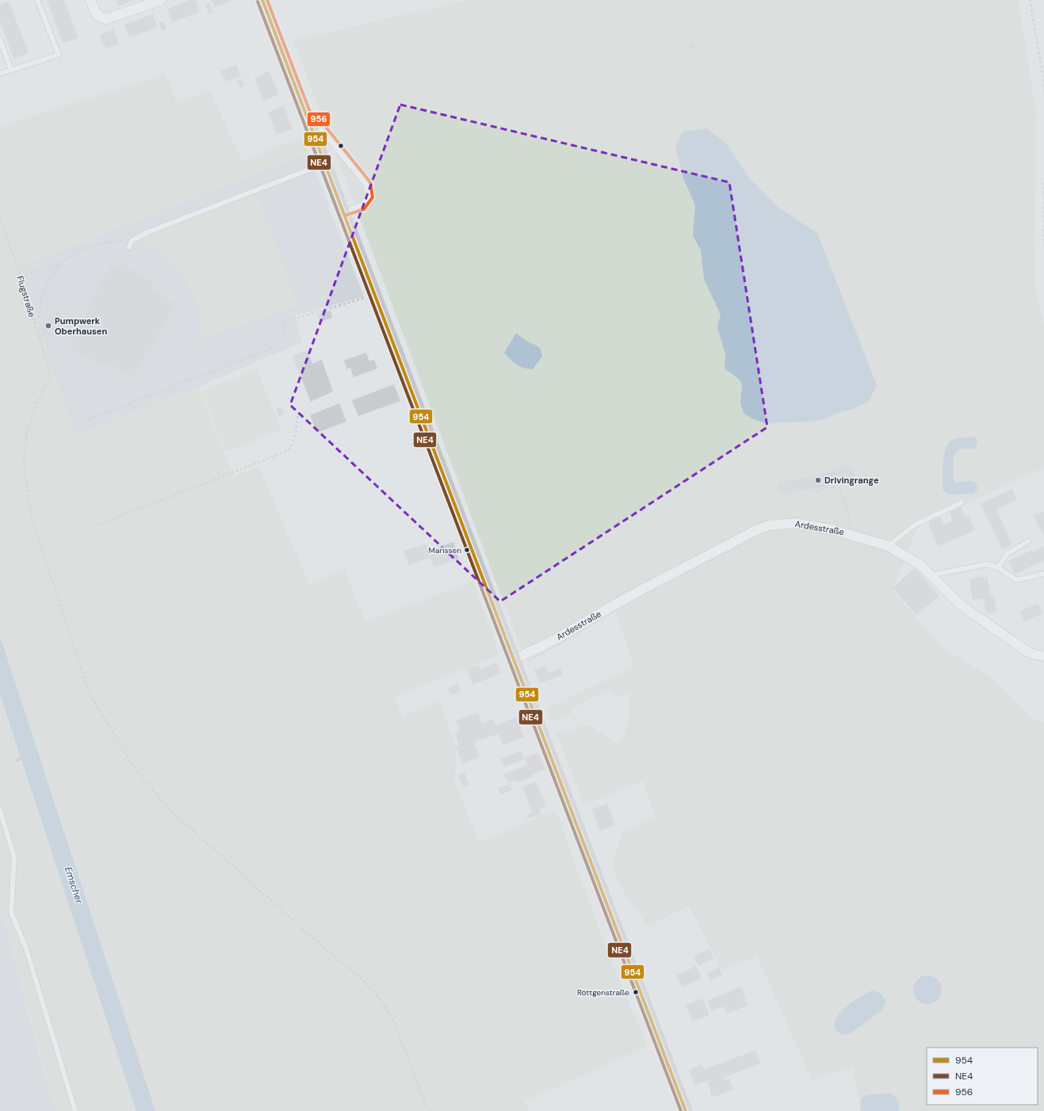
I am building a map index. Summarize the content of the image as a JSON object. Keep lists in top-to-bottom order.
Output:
{
  "streets": {
    "street": ["Ardesstraße"],
    "path": ["Flugstraße"]
  },
  "water": ["Emscher"],
  "places": [
    "Pumpwerk Oberhausen",
    "Drivingrange",
    "Marissen",
    "Röttgenstraße"
  ],
  "lines": ["transit line 954", "transit line 956", "transit line NE4"],
  "legend": ["954", "NE4", "956"]
}
